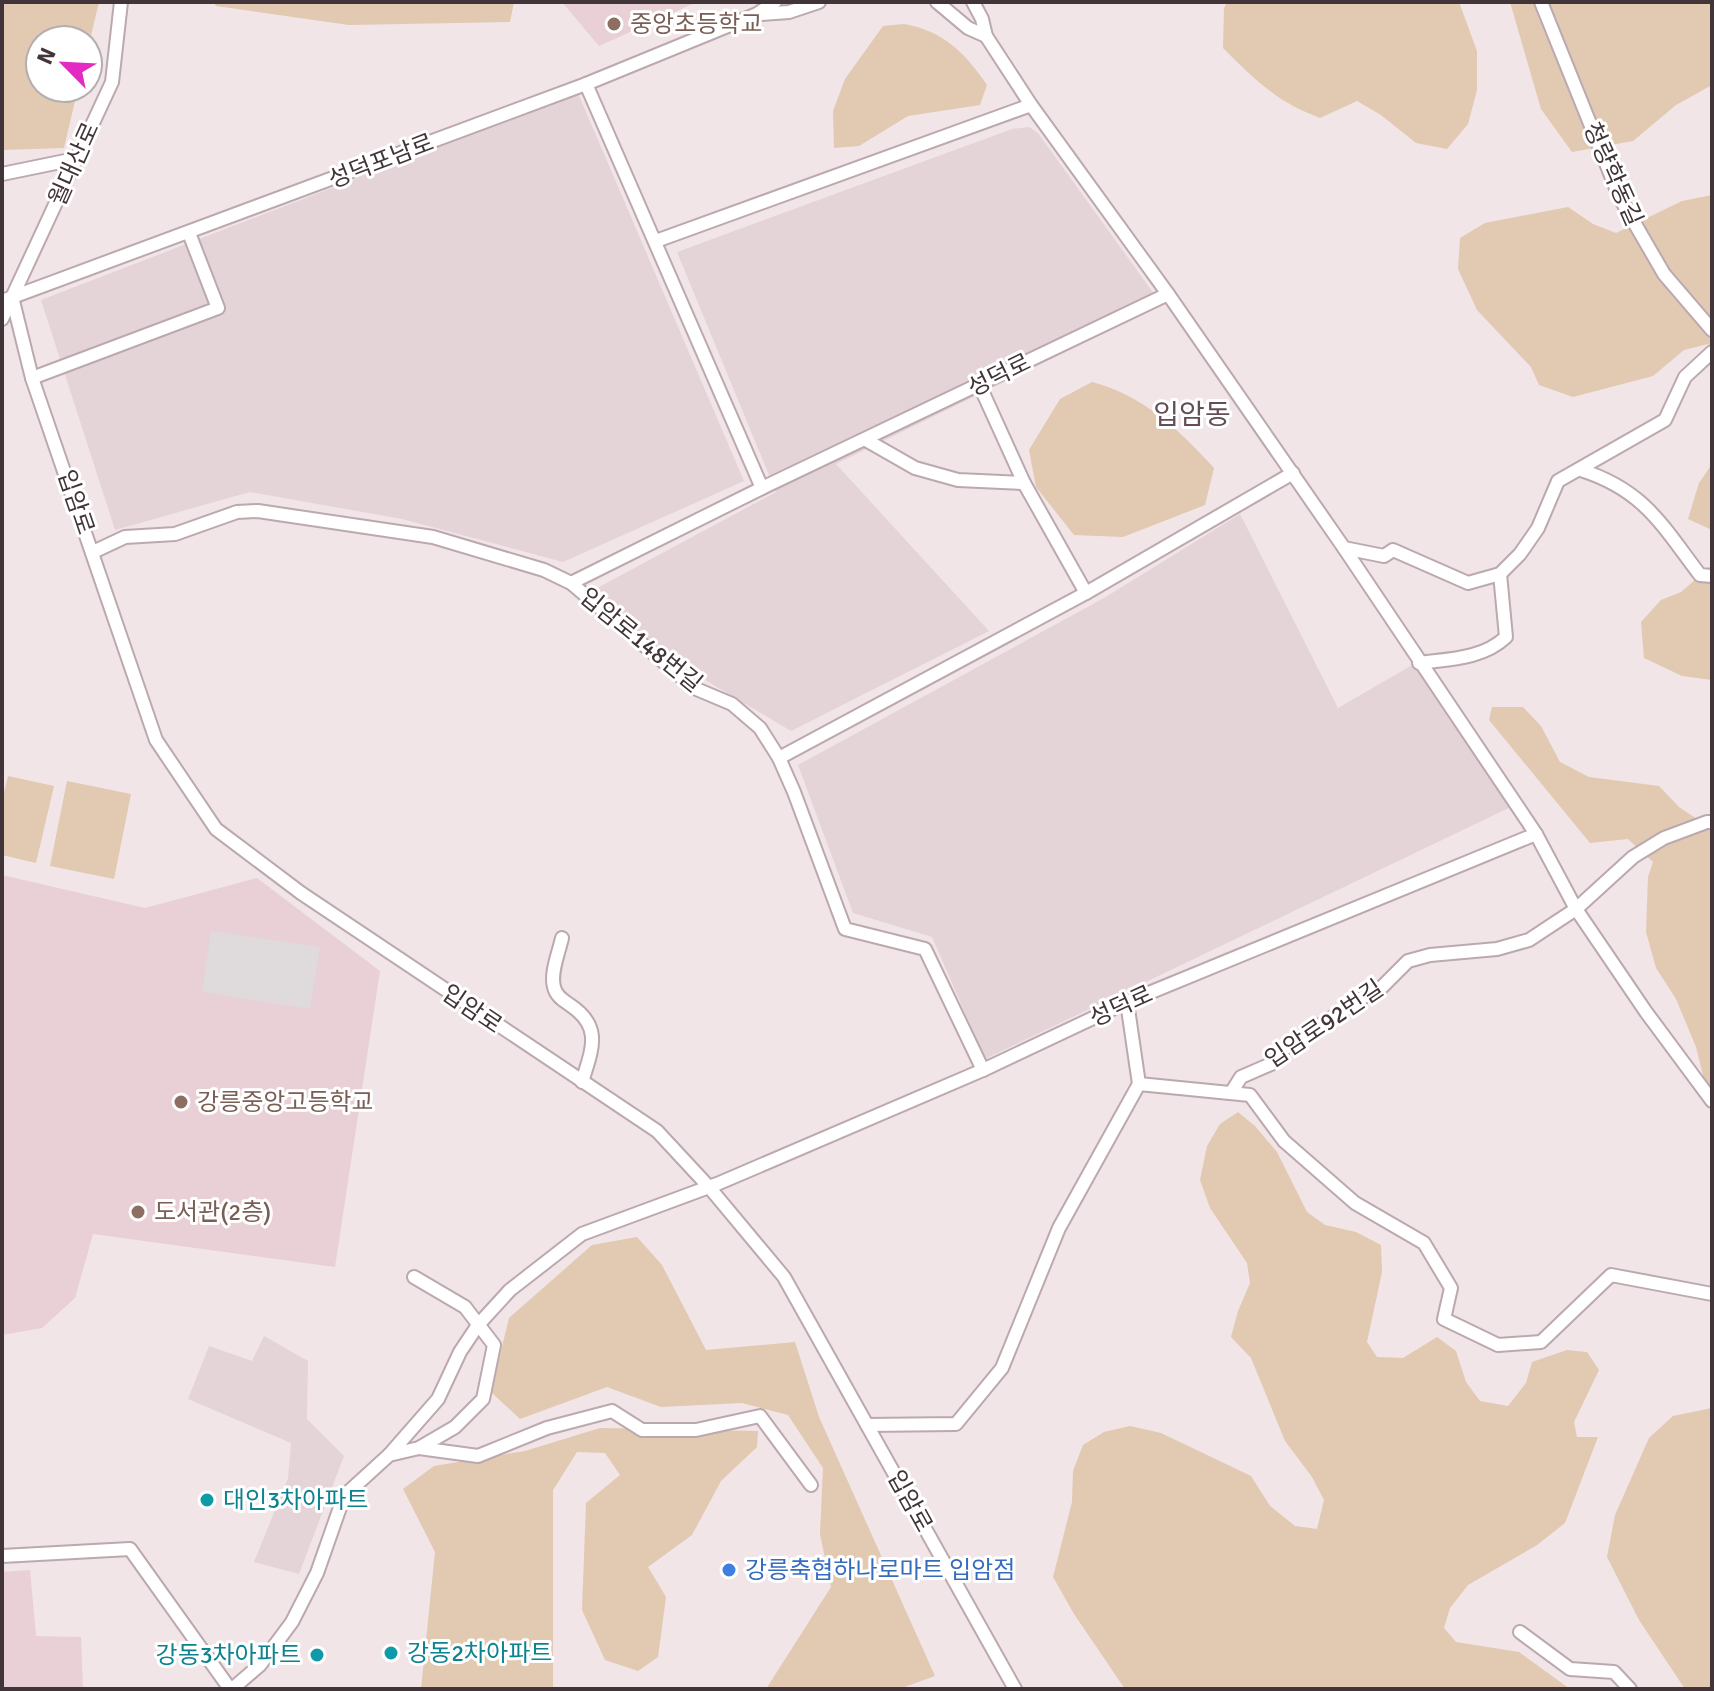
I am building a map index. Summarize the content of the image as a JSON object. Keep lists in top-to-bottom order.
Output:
{
  "streets": {
    "street": [
      "성덕포남로",
      "월대산로",
      "청량학동길",
      "성덕로",
      "입암로",
      "입암로148번길",
      "입암로92번길"
    ]
  },
  "crossings": [
    ["성덕포남로", "월대산로"],
    ["성덕포남로", "입암로"],
    ["월대산로", "입암로"],
    ["성덕로", "입암로"],
    ["성덕로", "입암로148번길"],
    ["입암로", "입암로148번길"]
  ],
  "districts": ["입암동"],
  "places": [
    "중앙초등학교",
    "강릉중앙고등학교",
    "도서관(2층)",
    "대인3차아파트",
    "강릉축협하나로마트 입암점",
    "강동2차아파트",
    "강동3차아파트"
  ],
  "north": "top left"
}
